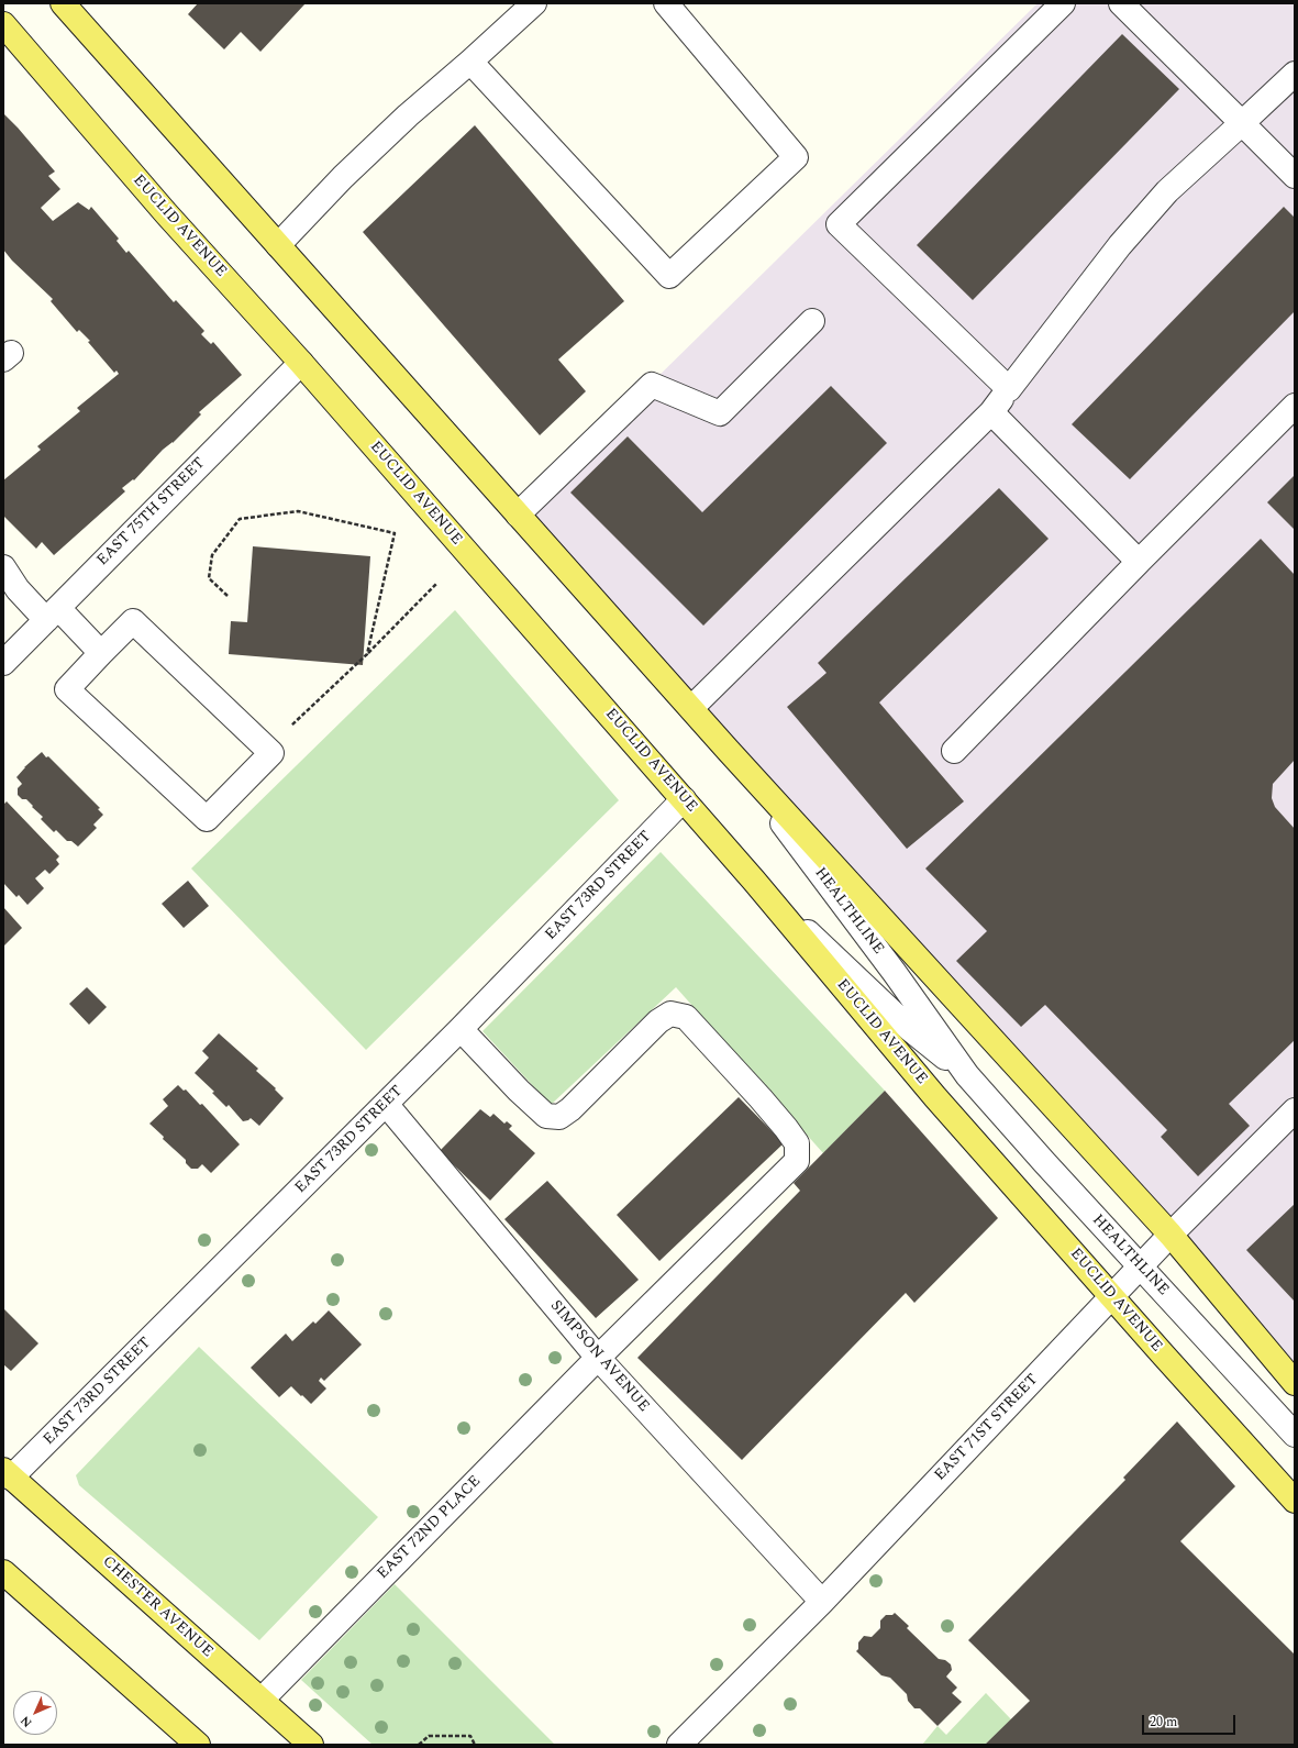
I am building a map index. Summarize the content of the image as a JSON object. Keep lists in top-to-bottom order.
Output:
{
  "streets": {
    "main road": ["EUCLID AVENUE", "CHESTER AVENUE"],
    "street": [
      "EAST 75TH STREET",
      "EAST 73RD STREET",
      "HEALTHLINE",
      "SIMPSON AVENUE",
      "EAST 71ST STREET",
      "EAST 72ND PLACE"
    ]
  },
  "crossings": [
    ["EUCLID AVENUE", "EAST 75TH STREET"],
    ["EUCLID AVENUE", "EAST 73RD STREET"],
    ["EUCLID AVENUE", "HEALTHLINE"],
    ["EUCLID AVENUE", "EAST 71ST STREET"],
    ["EAST 73RD STREET", "SIMPSON AVENUE"],
    ["EAST 73RD STREET", "EAST 72ND PLACE"],
    ["EAST 73RD STREET", "CHESTER AVENUE"],
    ["HEALTHLINE", "EAST 71ST STREET"],
    ["SIMPSON AVENUE", "EAST 71ST STREET"],
    ["SIMPSON AVENUE", "EAST 72ND PLACE"],
    ["EAST 72ND PLACE", "CHESTER AVENUE"]
  ],
  "scale_bar": "20 m",
  "north": "bottom left"
}
